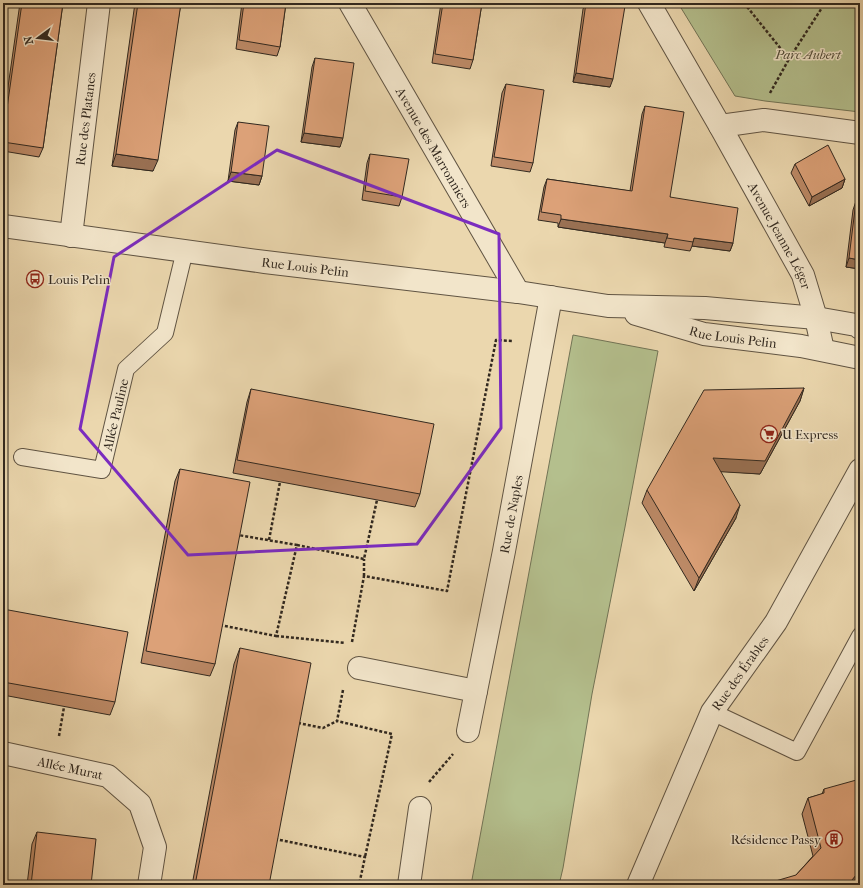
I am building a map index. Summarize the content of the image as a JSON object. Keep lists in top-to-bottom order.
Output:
{
  "streets": {
    "street": [
      "Rue des Platanes",
      "Avenue des Marronniers",
      "Avenue Jeanne Léger",
      "Rue Louis Pelin",
      "Rue de Naples",
      "Rue des Érables",
      "Allée Murat"
    ],
    "lane": ["Allée Pauline"]
  },
  "crossings": [
    ["Rue des Platanes", "Rue Louis Pelin"],
    ["Avenue des Marronniers", "Rue Louis Pelin"],
    ["Avenue Jeanne Léger", "Rue Louis Pelin"],
    ["Rue Louis Pelin", "Allée Pauline"],
    ["Rue Louis Pelin", "Rue de Naples"]
  ],
  "parks": ["Parc Aubert"],
  "places": {
    "bus stop": ["Louis Pelin"],
    "supermarket": ["U Express"],
    "building": ["Résidence Passy"]
  },
  "north": "left"
}
